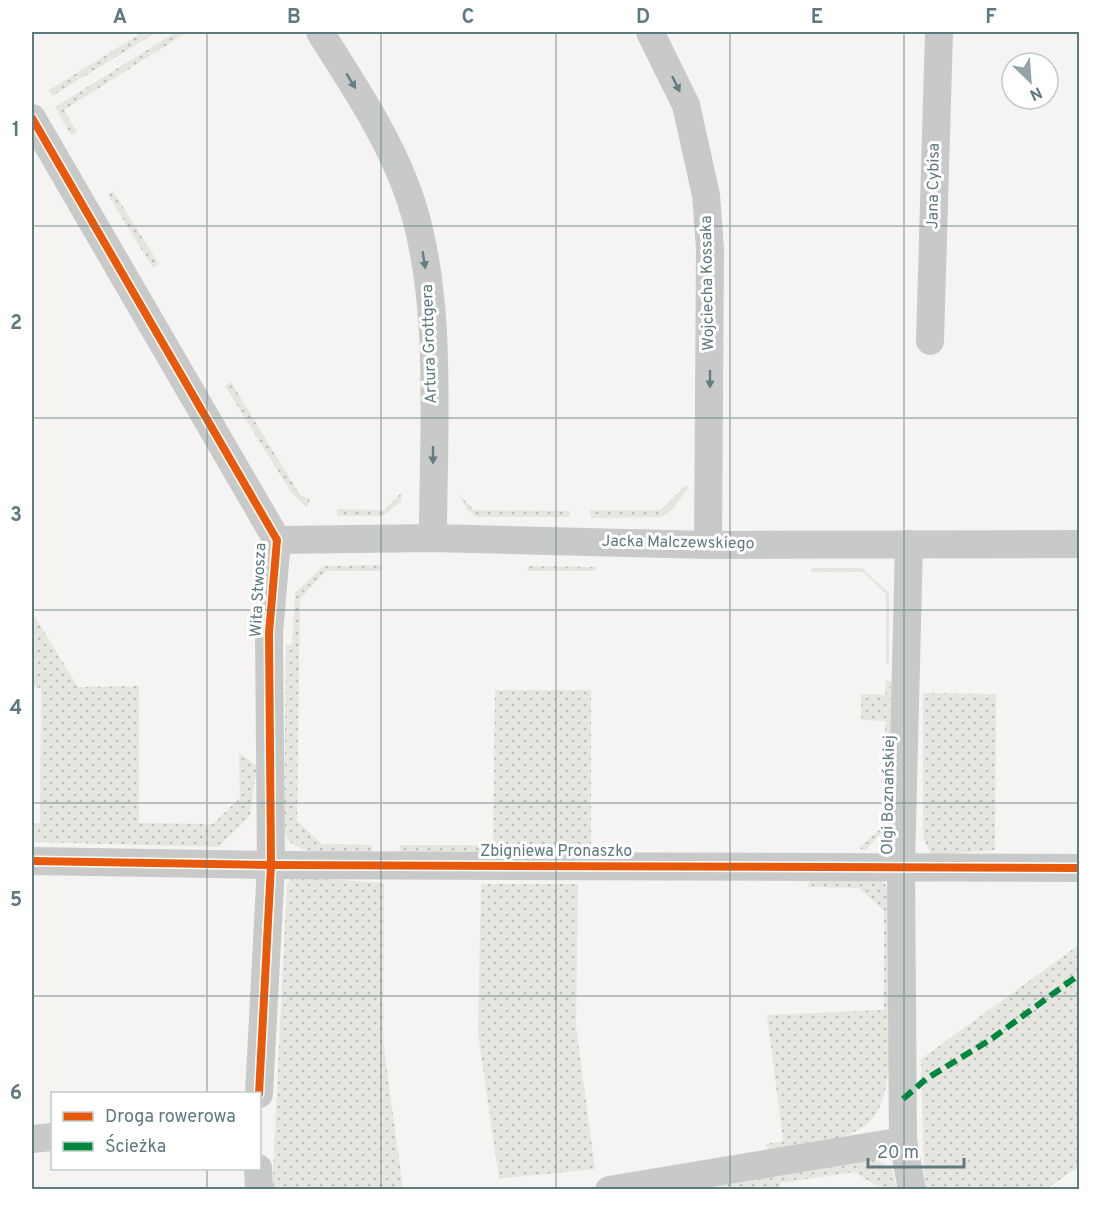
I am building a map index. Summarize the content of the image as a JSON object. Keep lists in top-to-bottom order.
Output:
{
  "streets": {
    "street": [
      "Jana Cybisa",
      "Wojciecha Kossaka",
      "Artura Grottgera",
      "Jacka Malczewskiego",
      "Wita Stwosza",
      "Olgi Boznańskiej",
      "Zbigniewa Pronaszko"
    ]
  },
  "crossings": [
    ["Wojciecha Kossaka", "Jacka Malczewskiego"],
    ["Artura Grottgera", "Jacka Malczewskiego"],
    ["Jacka Malczewskiego", "Wita Stwosza"],
    ["Jacka Malczewskiego", "Olgi Boznańskiej"],
    ["Wita Stwosza", "Zbigniewa Pronaszko"],
    ["Olgi Boznańskiej", "Zbigniewa Pronaszko"]
  ],
  "one_way": ["Wojciecha Kossaka", "Artura Grottgera"],
  "legend": ["Droga rowerowa", "Ścieżka"],
  "scale_bar": "20 m",
  "north": "bottom right",
  "grid": {
    "columns": [
      "A",
      "B",
      "C",
      "D",
      "E",
      "F"
    ],
    "rows": [
      "1",
      "2",
      "3",
      "4",
      "5",
      "6"
    ]
  }
}
